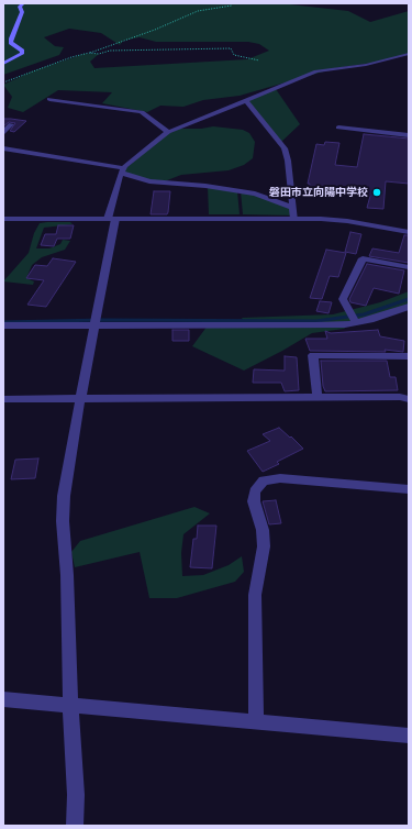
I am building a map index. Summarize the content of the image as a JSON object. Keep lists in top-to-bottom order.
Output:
{
  "places": ["磐田市立向陽中学校"]
}
